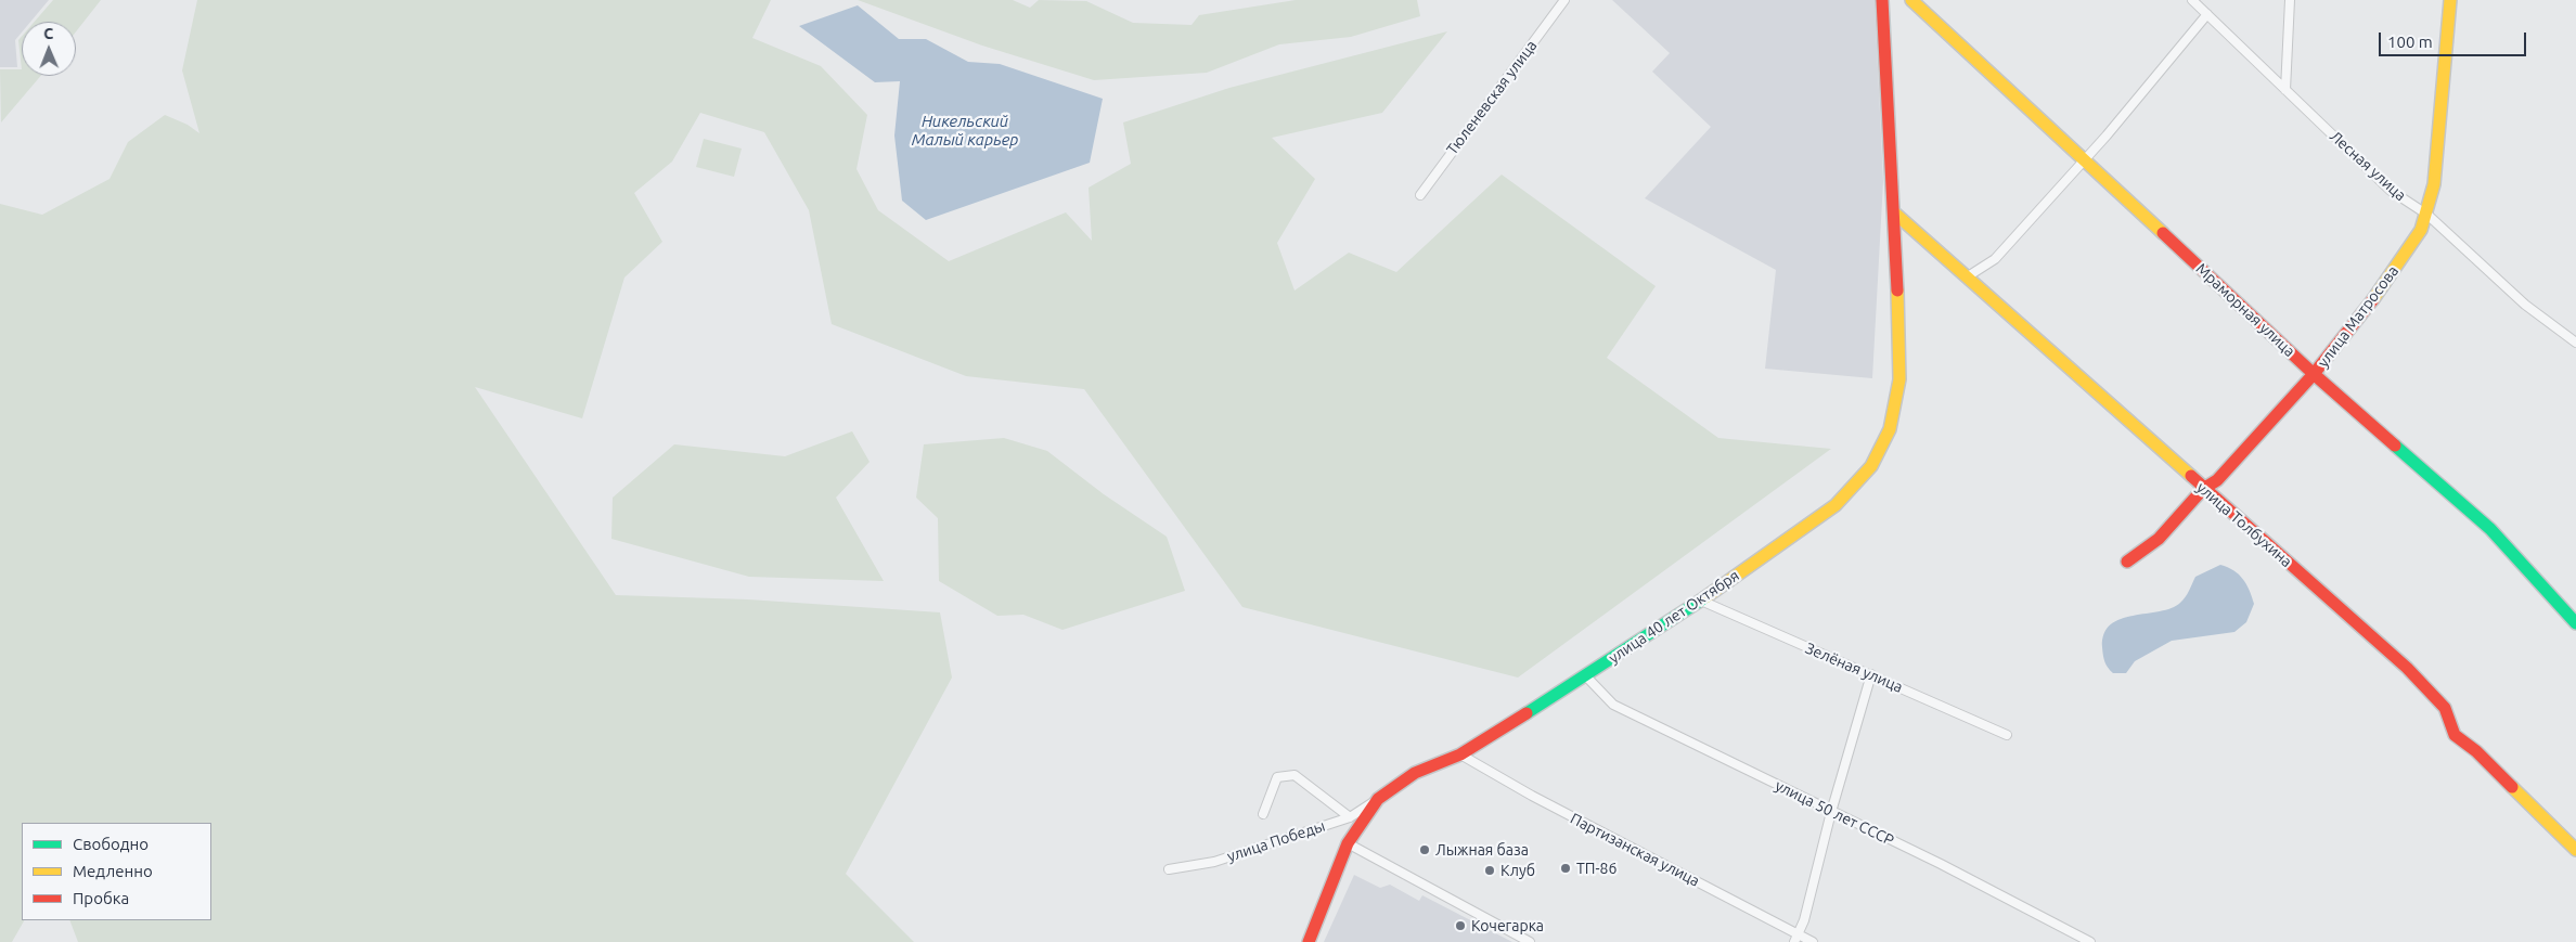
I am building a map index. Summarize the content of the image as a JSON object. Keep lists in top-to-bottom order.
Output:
{
  "streets": {
    "street": [
      "Тюленевская улица",
      "Лесная улица",
      "Мраморная улица",
      "улица Матросова",
      "улица Толбухина",
      "улица 40 лет Октября",
      "Зелёная улица",
      "улица 50 лет СССР",
      "улица Победы",
      "Партизанская улица"
    ]
  },
  "crossings": [
    ["Лесная улица", "улица Матросова"],
    ["Мраморная улица", "улица Матросова"],
    ["улица Матросова", "улица Толбухина"],
    ["улица Толбухина", "улица 40 лет Октября"],
    ["улица 40 лет Октября", "Зелёная улица"],
    ["улица 40 лет Октября", "улица 50 лет СССР"],
    ["улица 40 лет Октября", "улица Победы"],
    ["улица 40 лет Октября", "Партизанская улица"]
  ],
  "water": ["Никельский Малый карьер"],
  "places": [
    "Лыжная база",
    "ТП-86",
    "Клуб",
    "Кочегарка"
  ],
  "legend": ["Свободно", "Медленно", "Пробка"],
  "scale_bar": "100 m",
  "north": "top"
}
